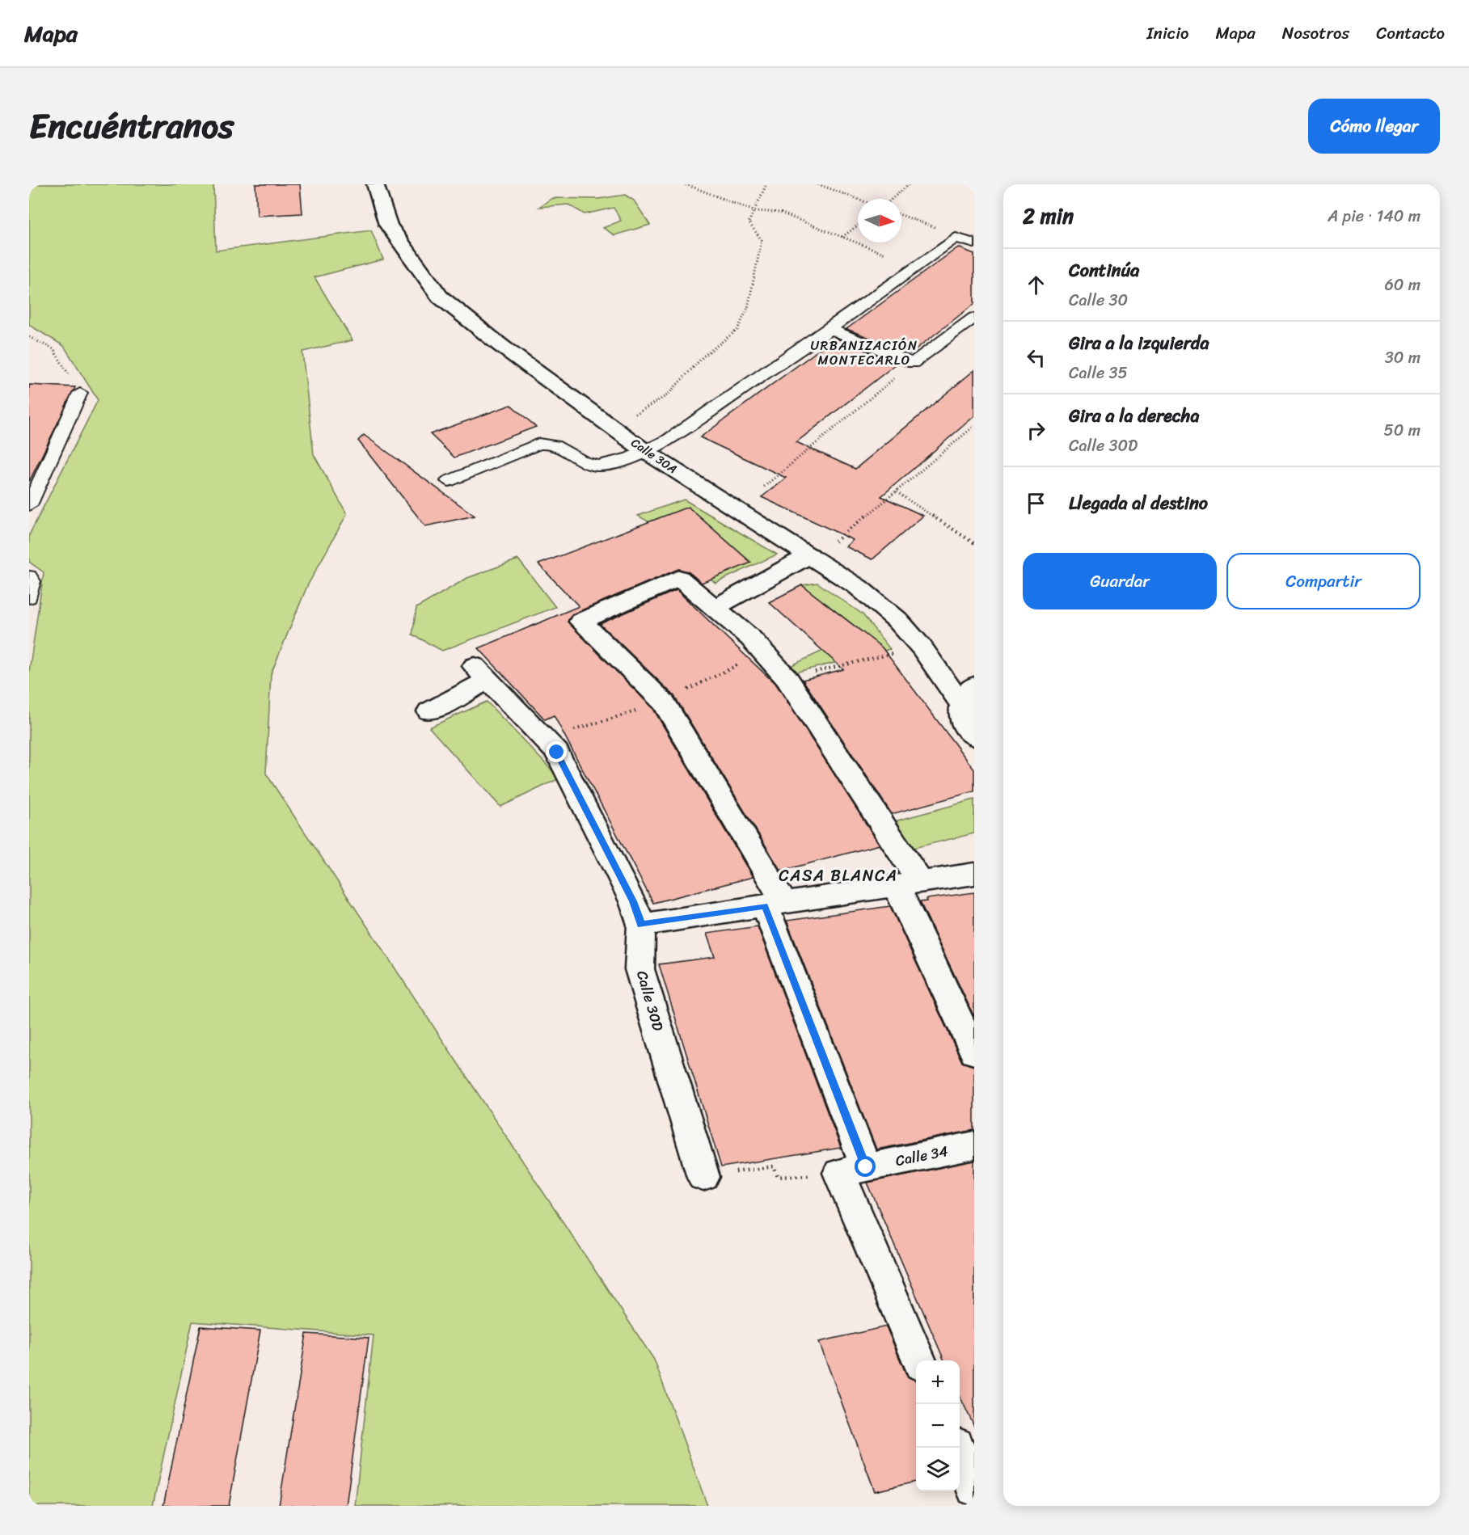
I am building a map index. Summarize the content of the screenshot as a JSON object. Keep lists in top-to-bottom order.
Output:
{
  "streets": {
    "street": ["Calle 30A", "Calle 30D", "Calle 34"]
  },
  "districts": ["URBANIZACIÓN MONTECARLO", "CASA BLANCA"],
  "north": "right",
  "page": {
    "header": "Mapa",
    "nav": [
      "Inicio",
      "Mapa",
      "Nosotros",
      "Contacto"
    ],
    "title": "Encuéntranos",
    "buttons": [
      "Cómo llegar",
      ["Guardar", "Compartir"]
    ],
    "heading": ["2 min", "A pie · 140 m"],
    "list": [
      ["Continúa", "Calle 30", "60 m"],
      ["Gira a la izquierda", "Calle 35", "30 m"],
      ["Gira a la derecha", "Calle 30D", "50 m"],
      "Llegada al destino"
    ],
    "map_buttons": ["+", "−"]
  }
}
